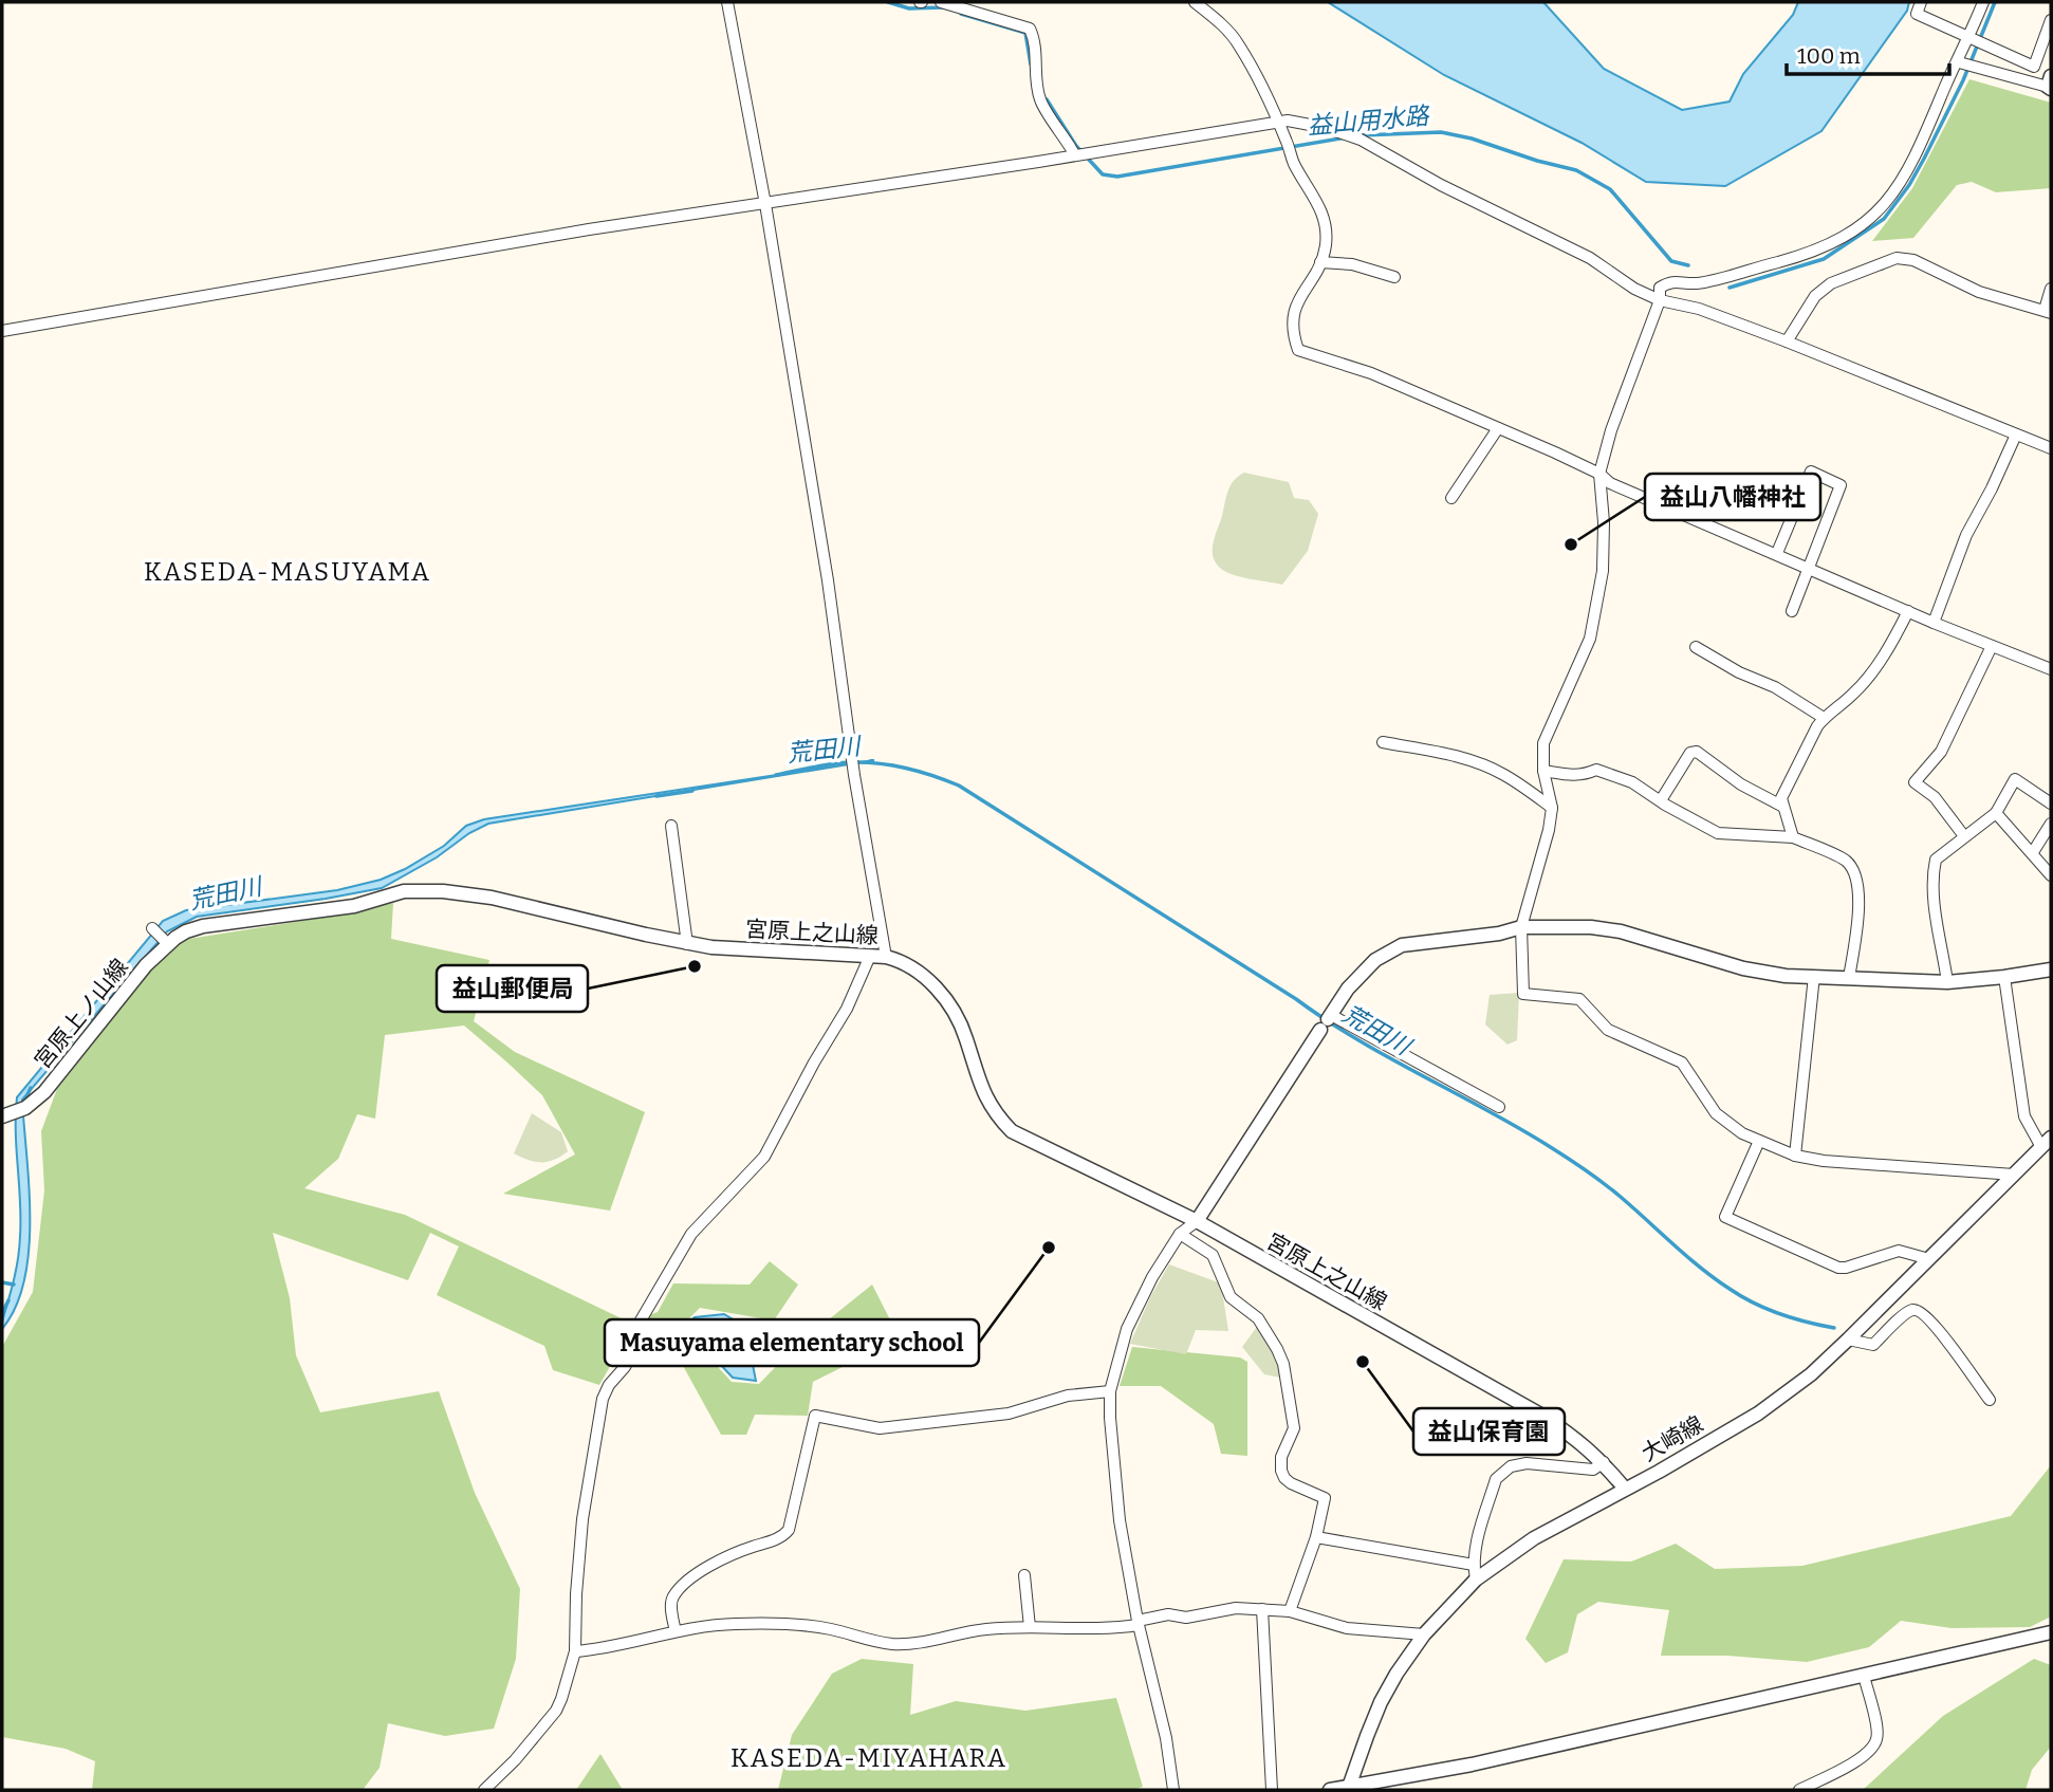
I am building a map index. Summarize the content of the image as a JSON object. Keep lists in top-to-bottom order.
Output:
{
  "streets": {
    "street": ["宮原上之山線", "宮原上ノ山線", "大崎線"]
  },
  "crossings": [
    ["宮原上之山線", "宮原上ノ山線"],
    ["宮原上之山線", "大崎線"]
  ],
  "districts": ["KASEDA-MASUYAMA", "KASEDA-MIYAHARA"],
  "water": ["益山用水路", "荒田川"],
  "places": [
    "益山八幡神社",
    "益山郵便局",
    "Masuyama elementary school",
    "益山保育園"
  ],
  "scale_bar": "100 m"
}
